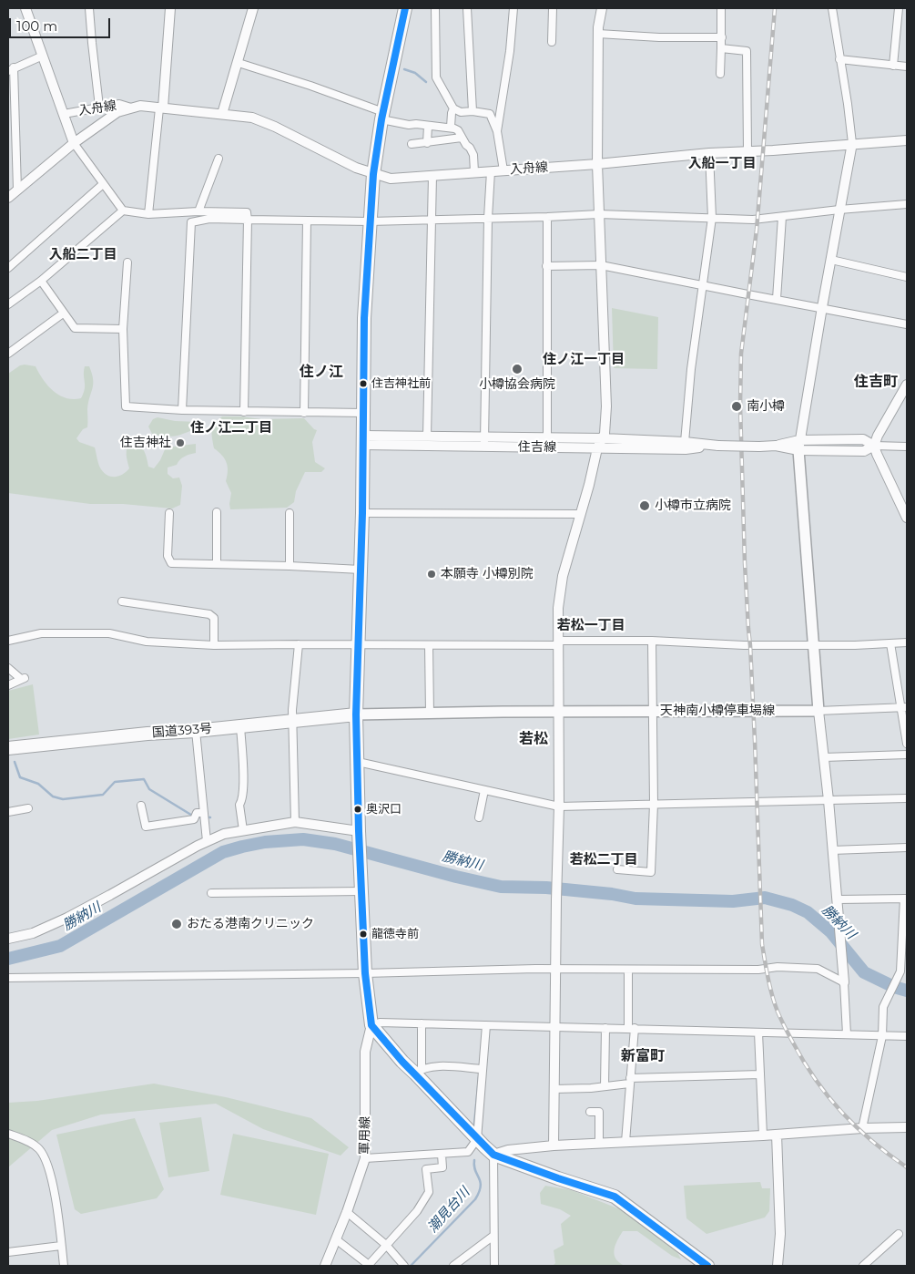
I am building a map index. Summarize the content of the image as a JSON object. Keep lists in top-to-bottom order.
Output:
{
  "streets": {
    "highway": ["国道393号"],
    "main road": ["天神南小樽停車場線"],
    "street": ["入舟線", "住吉線", "軍用線"]
  },
  "crossings": [
    ["天神南小樽停車場線", "国道393号"]
  ],
  "districts": [
    "入船一丁目",
    "入船二丁目",
    "住ノ江一丁目",
    "住ノ江",
    "住吉町",
    "住ノ江二丁目",
    "若松一丁目",
    "若松",
    "若松二丁目",
    "新富町"
  ],
  "water": ["勝納川", "潮見台川"],
  "places": [
    "小樽協会病院",
    "住吉神社前",
    "南小樽",
    "住吉神社",
    "小樽市立病院",
    "本願寺 小樽別院",
    "奥沢口",
    "おたる港南クリニック",
    "龍徳寺前"
  ],
  "scale_bar": "100 m"
}
